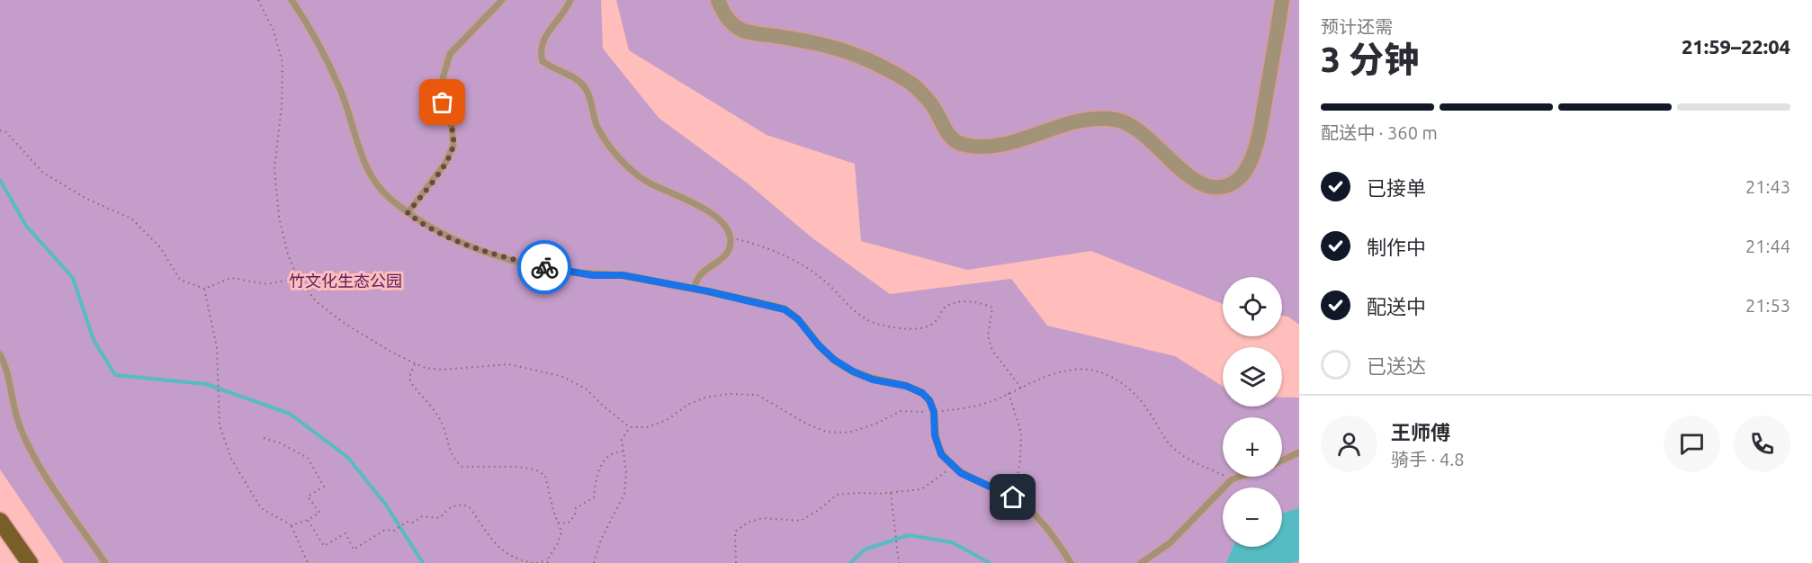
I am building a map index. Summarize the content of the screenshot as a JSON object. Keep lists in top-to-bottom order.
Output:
{
  "parks": ["竹文化生态公园"],
  "page": {
    "heading": ["3 分钟", "预计还需", "21:59–22:04"],
    "panel": ["王师傅", "骑手 · 4.8"],
    "bar": "配送中 · 360 m",
    "list": [
      ["已接单", "21:43"],
      ["制作中", "21:44"],
      ["配送中", "21:53"],
      "已送达"
    ],
    "map_buttons": ["+", "−"]
  }
}
